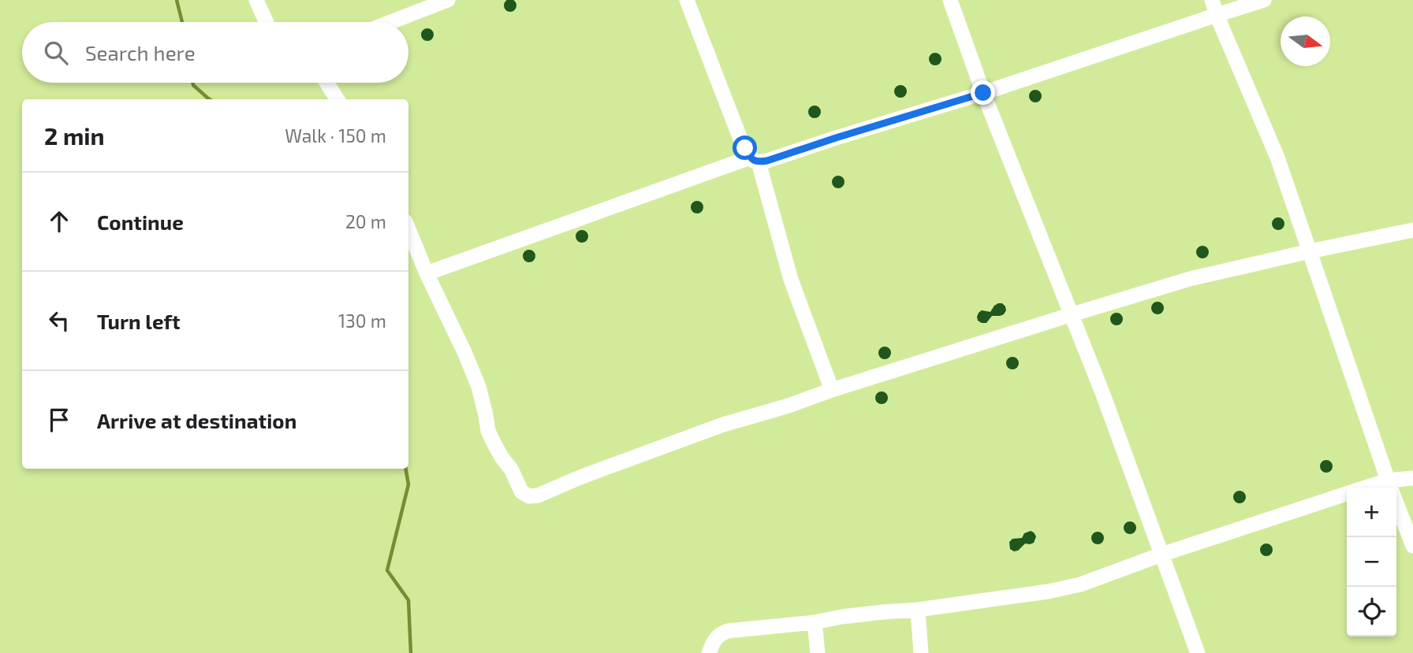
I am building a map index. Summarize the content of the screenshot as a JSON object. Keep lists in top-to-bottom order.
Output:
{
  "north": "right",
  "page": {
    "search": "Search here",
    "heading": ["2 min", "Walk · 150 m"],
    "list": [
      ["Continue", "20 m"],
      ["Turn left", "130 m"],
      "Arrive at destination"
    ],
    "map_buttons": ["+", "−"]
  }
}
